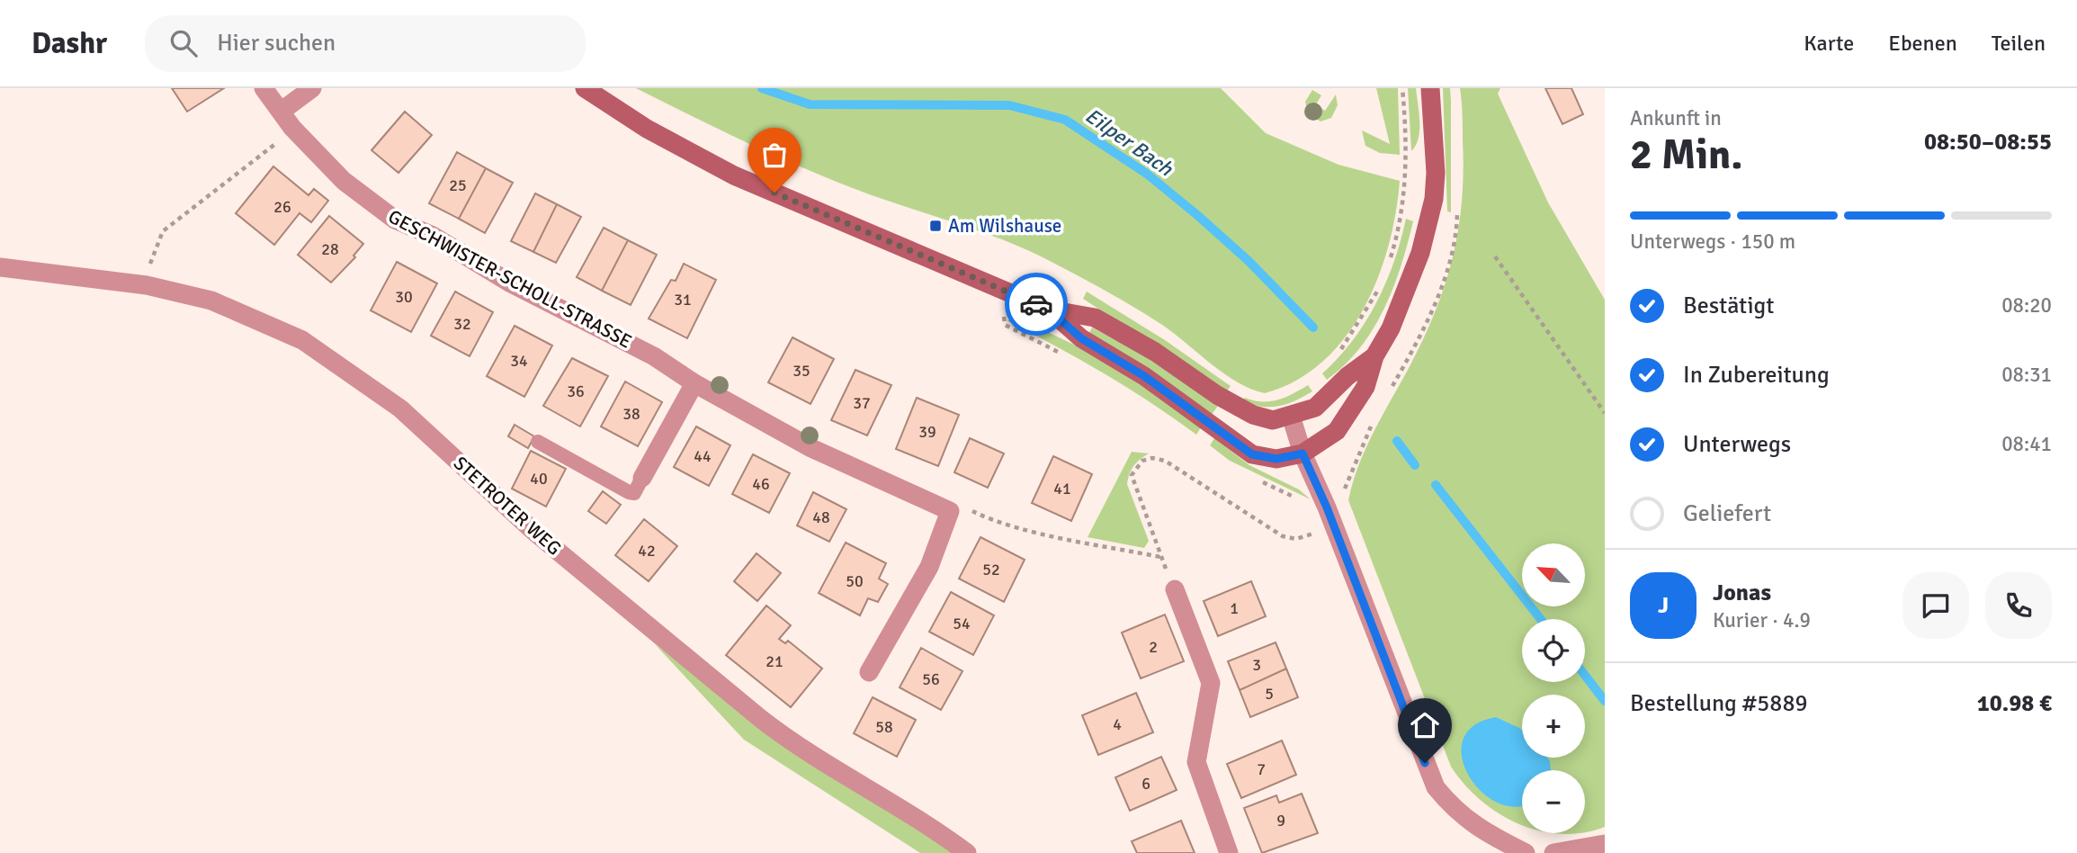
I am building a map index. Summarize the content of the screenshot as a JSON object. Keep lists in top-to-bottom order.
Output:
{
  "streets": {
    "street": ["GESCHWISTER-SCHOLL-STRASSE", "STETROTER WEG"]
  },
  "water": ["Eilper Bach"],
  "places": {
    "transit": ["Am Wilshause"]
  },
  "house_numbers": [
    "25",
    "26",
    "28",
    "30",
    "31",
    "32",
    "34",
    "35",
    "36",
    "37",
    "38",
    "39",
    "44",
    "40",
    "46",
    "41",
    "48",
    "42",
    "52",
    "50",
    "1",
    "54",
    "2",
    "21",
    "3",
    "56",
    "5",
    "4",
    "58",
    "7",
    "6",
    "9"
  ],
  "north": "top left",
  "page": {
    "header": "Dashr",
    "search": "Hier suchen",
    "nav": ["Karte", "Ebenen", "Teilen"],
    "heading": ["2 Min.", "Ankunft in", "08:50–08:55"],
    "panel": [
      "Jonas",
      "Kurier · 4.9",
      "Bestellung #5889",
      "10.98 €"
    ],
    "bar": "Unterwegs · 150 m",
    "list": [
      ["Bestätigt", "08:20"],
      ["In Zubereitung", "08:31"],
      ["Unterwegs", "08:41"],
      "Geliefert"
    ],
    "map_buttons": ["+", "−"],
    "round": "J"
  }
}
